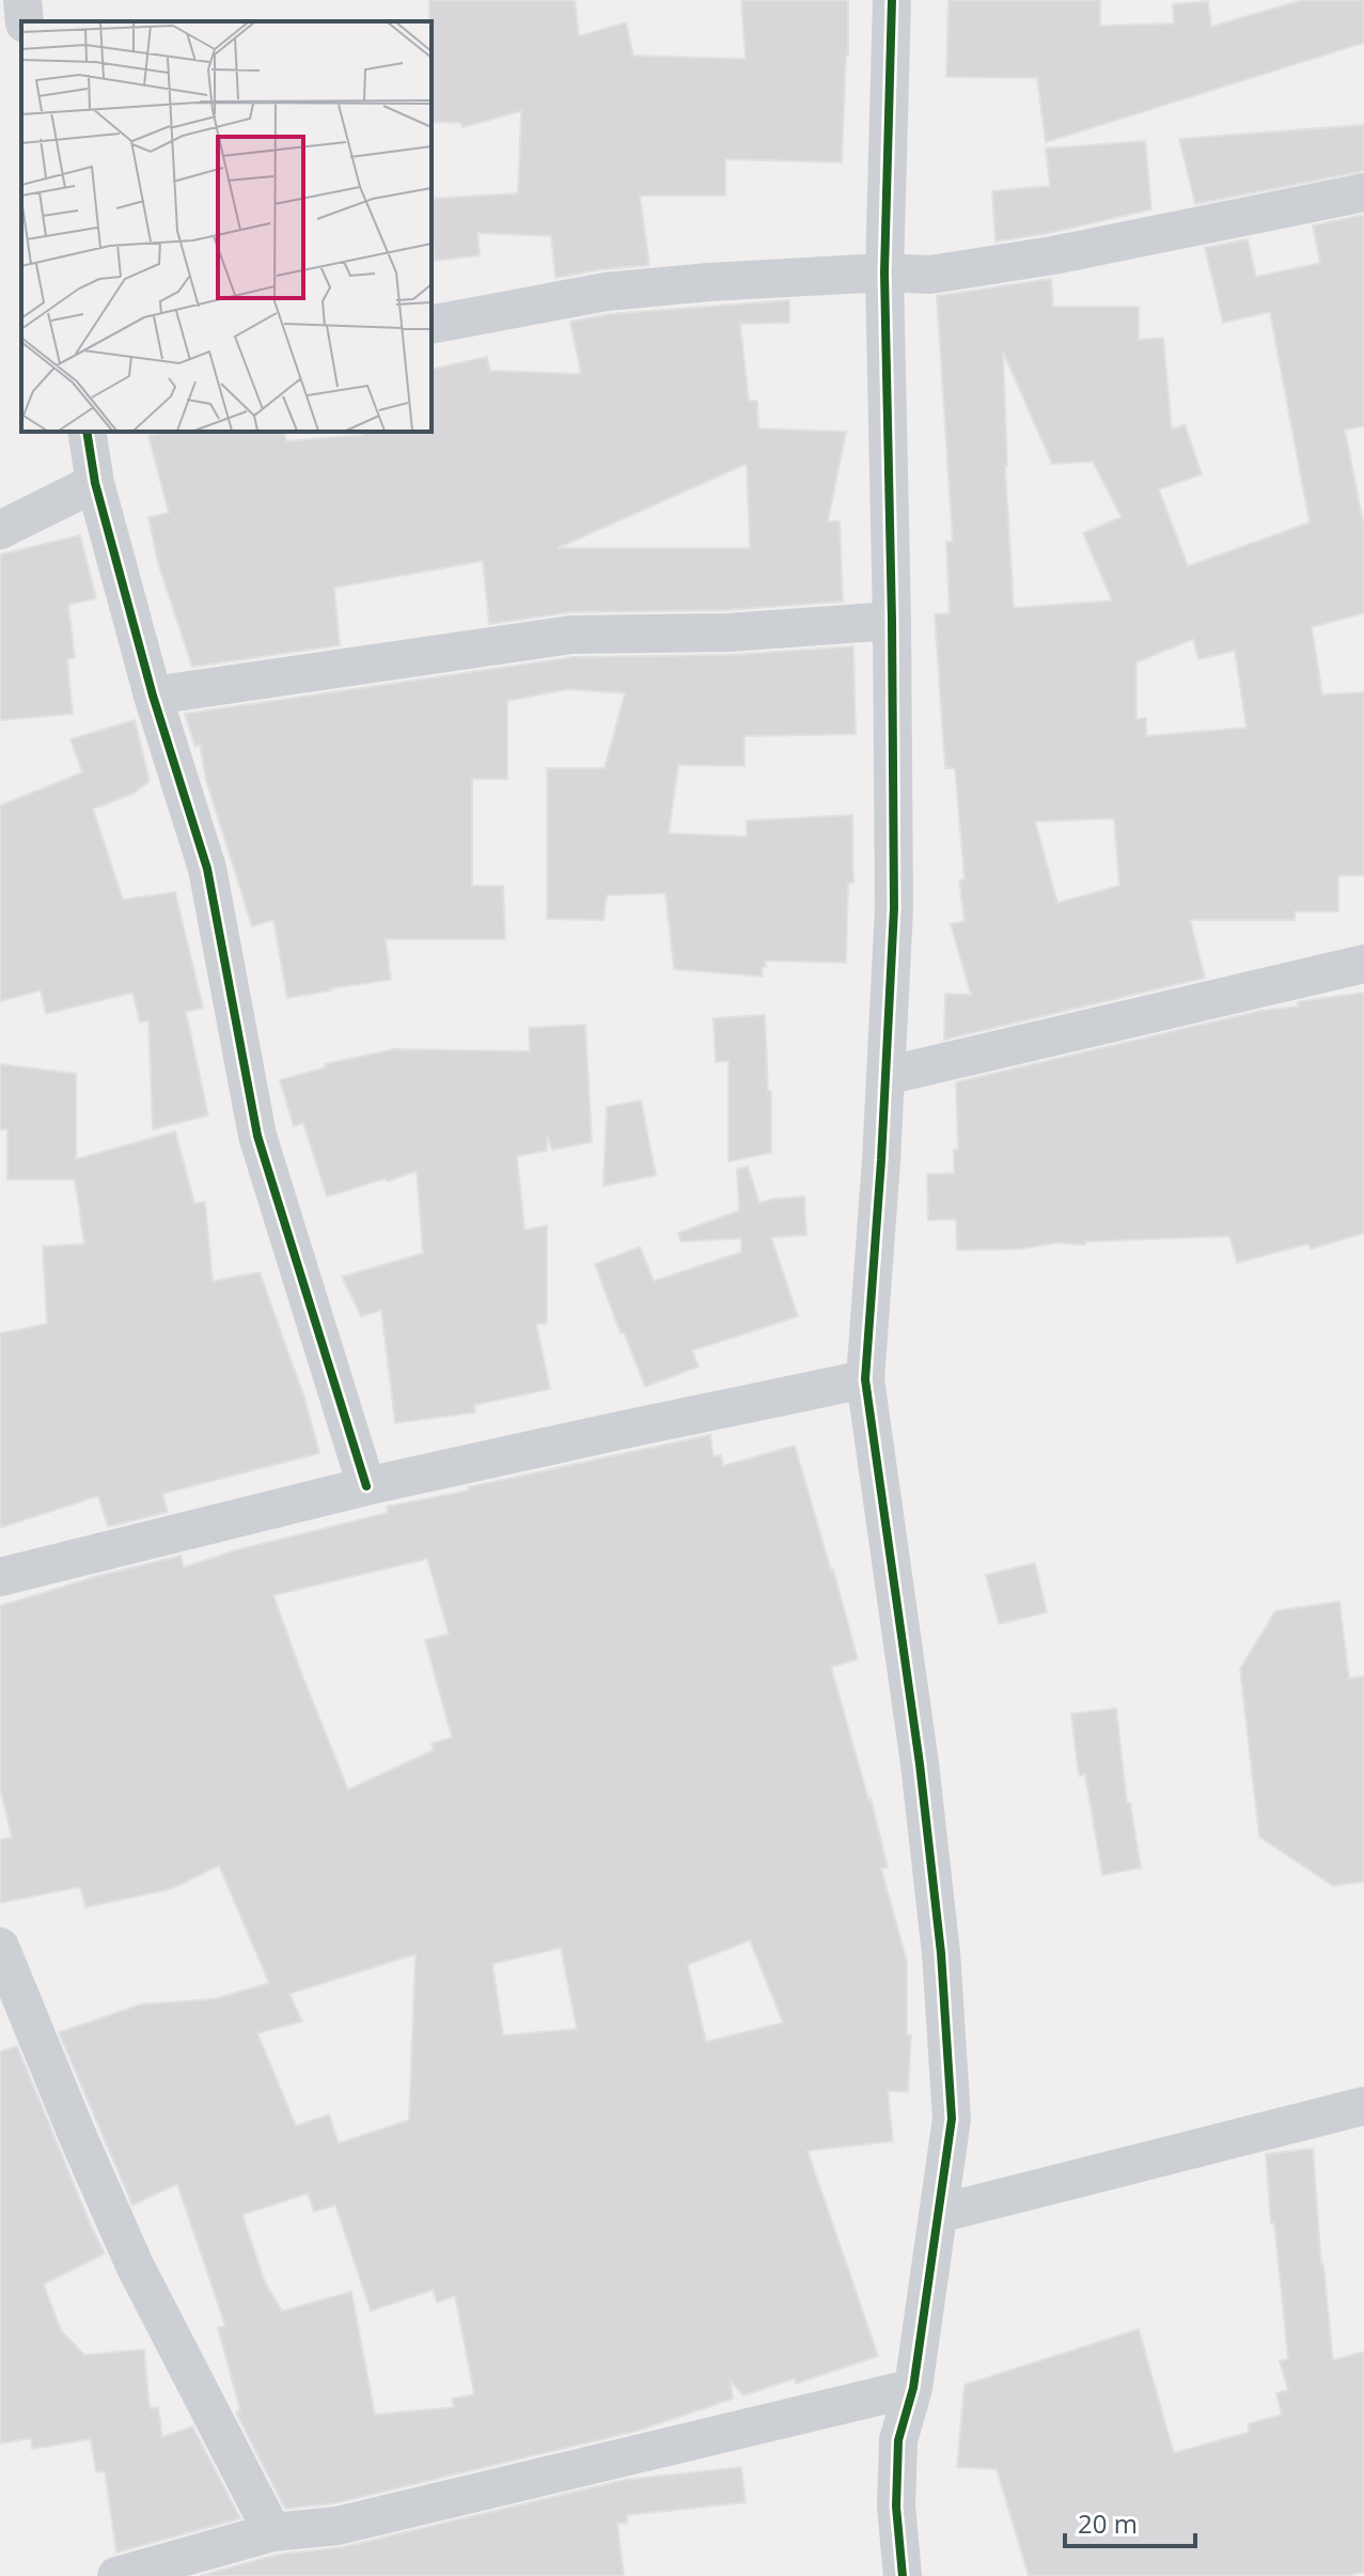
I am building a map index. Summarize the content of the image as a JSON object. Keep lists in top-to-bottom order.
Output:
{
  "scale_bar": "20 m"
}
